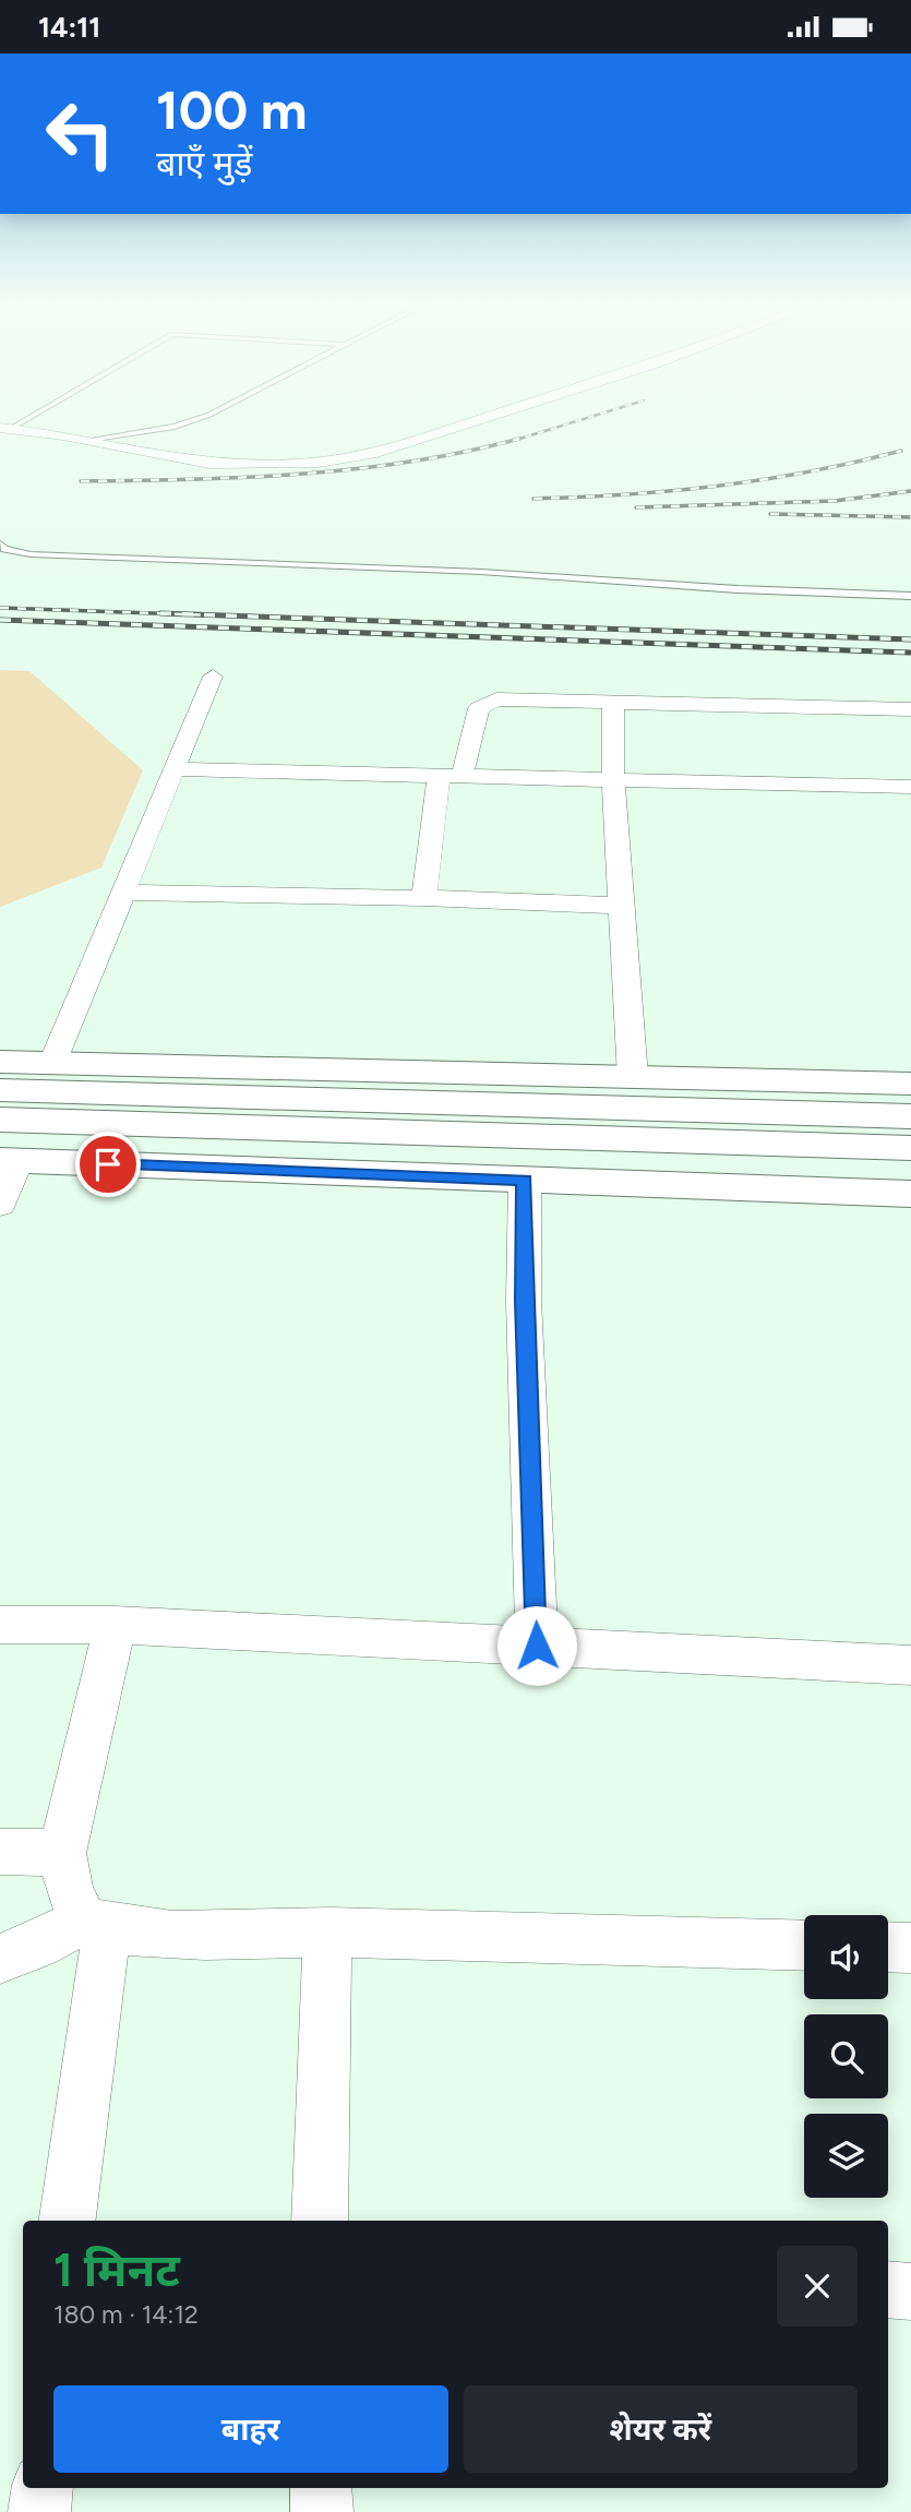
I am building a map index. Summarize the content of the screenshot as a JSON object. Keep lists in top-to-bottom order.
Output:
{
  "page": {
    "status": "14:11",
    "turn": ["100 m", "बाएँ मुड़ें"],
    "heading": ["1 मिनट", "180 m · 14:12"],
    "buttons": ["बाहर", "शेयर करें"]
  }
}
